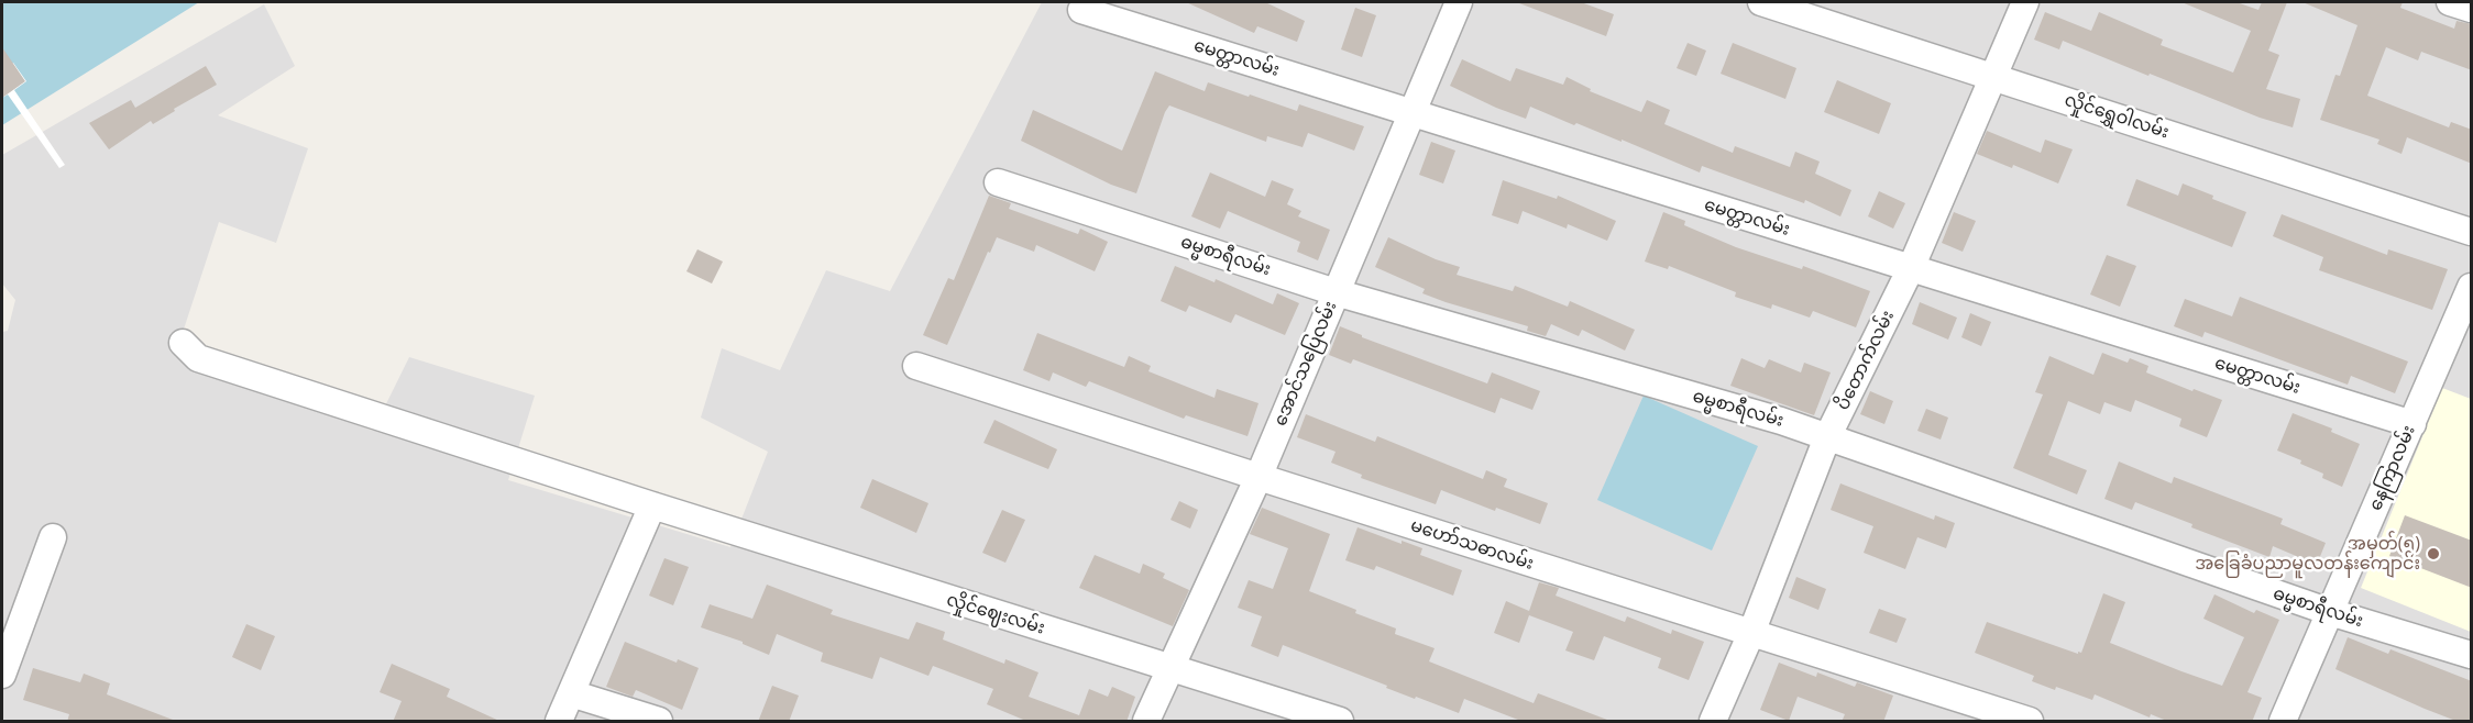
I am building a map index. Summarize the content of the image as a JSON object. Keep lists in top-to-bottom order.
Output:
{
  "streets": {
    "street": [
      "မေတ္တာလမ်း",
      "လှိုင်ရွှေဝါလမ်း",
      "ဓမ္မစာရီလမ်း",
      "ပိတောက်လမ်း",
      "အောင်သပြေလမ်း",
      "နေကြာလမ်း",
      "မဟော်သဓာလမ်း",
      "လှိုင်ဈေးလမ်း"
    ]
  },
  "crossings": [
    ["မေတ္တာလမ်း", "ပိတောက်လမ်း"],
    ["မေတ္တာလမ်း", "အောင်သပြေလမ်း"],
    ["မေတ္တာလမ်း", "နေကြာလမ်း"],
    ["လှိုင်ရွှေဝါလမ်း", "ပိတောက်လမ်း"],
    ["ဓမ္မစာရီလမ်း", "ပိတောက်လမ်း"],
    ["ဓမ္မစာရီလမ်း", "အောင်သပြေလမ်း"],
    ["ဓမ္မစာရီလမ်း", "နေကြာလမ်း"],
    ["ပိတောက်လမ်း", "မဟော်သဓာလမ်း"],
    ["အောင်သပြေလမ်း", "မဟော်သဓာလမ်း"],
    ["အောင်သပြေလမ်း", "လှိုင်ဈေးလမ်း"]
  ],
  "places": ["အမှတ်(၅) အခြေခံပညာမူလတန်းကျောင်း"]
}
